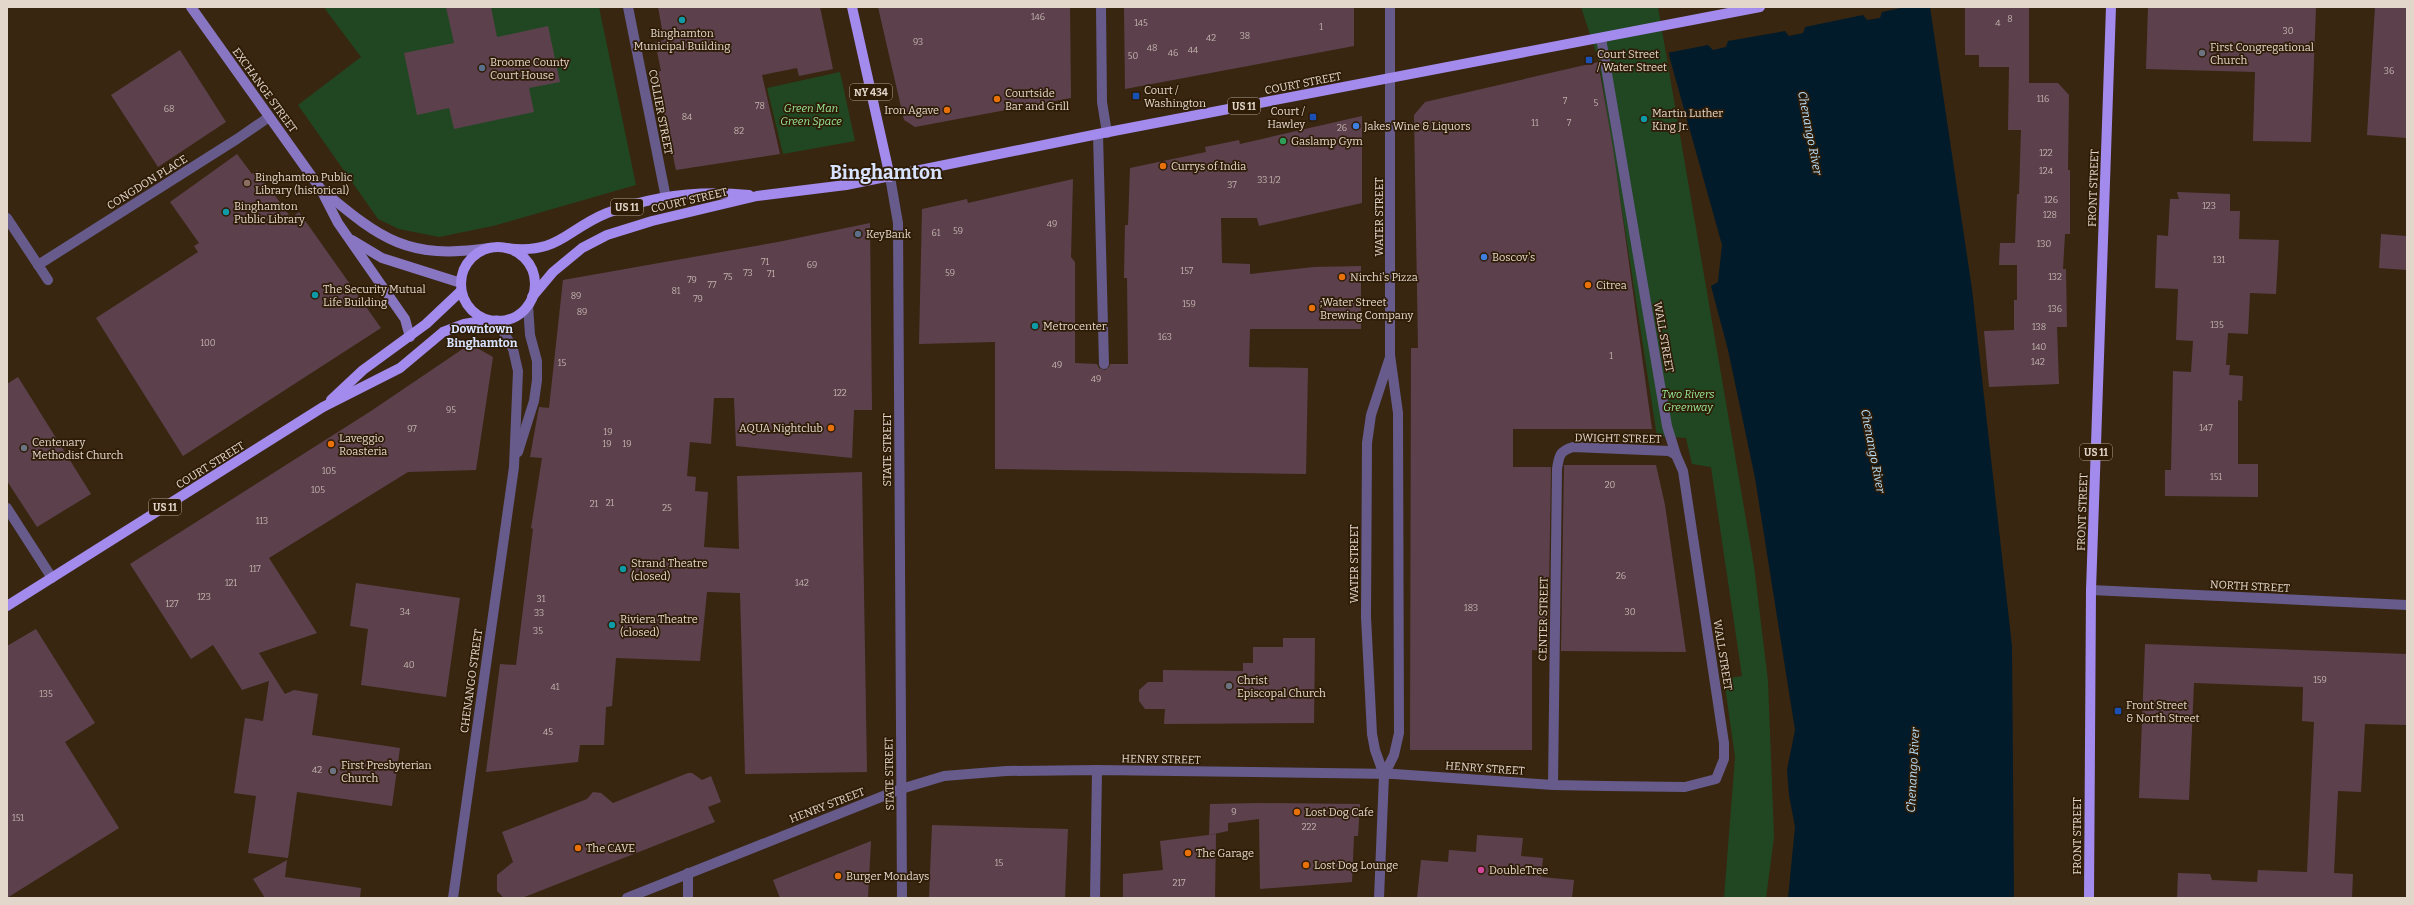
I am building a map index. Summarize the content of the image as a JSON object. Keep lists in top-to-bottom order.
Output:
{
  "streets": {
    "main road": [
      "COURT STREET",
      "EXCHANGE STREET",
      "NY 434",
      "US 11",
      "FRONT STREET",
      "STATE STREET"
    ],
    "street": [
      "COLLIER STREET",
      "CONGDON PLACE",
      "WATER STREET",
      "WALL STREET",
      "DWIGHT STREET",
      "NORTH STREET",
      "CENTER STREET",
      "CHENANGO STREET",
      "HENRY STREET"
    ]
  },
  "crossings": [
    ["COURT STREET", "EXCHANGE STREET"],
    ["COURT STREET", "US 11"],
    ["COURT STREET", "COLLIER STREET"],
    ["COURT STREET", "WATER STREET"],
    ["COURT STREET", "WALL STREET"],
    ["COURT STREET", "STATE STREET"],
    ["COURT STREET", "CHENANGO STREET"],
    ["EXCHANGE STREET", "US 11"],
    ["EXCHANGE STREET", "CONGDON PLACE"],
    ["EXCHANGE STREET", "CHENANGO STREET"],
    ["US 11", "CHENANGO STREET"],
    ["FRONT STREET", "NORTH STREET"],
    ["WATER STREET", "HENRY STREET"],
    ["WALL STREET", "DWIGHT STREET"],
    ["WALL STREET", "HENRY STREET"],
    ["DWIGHT STREET", "CENTER STREET"],
    ["STATE STREET", "HENRY STREET"],
    ["CENTER STREET", "HENRY STREET"]
  ],
  "districts": ["Binghamton", "Downtown Binghamton"],
  "water": ["Chenango River"],
  "parks": ["Green Man Green Space", "Two Rivers Greenway"],
  "places": {
    "other": [
      "Binghamton Municipal Building",
      "First Congregational Church",
      "Broome County Court House",
      "Courtside Bar and Grill",
      "Iron Agave",
      "Martin Luther King Jr.",
      "Jakes Wine & Liquors",
      "Gaslamp Gym",
      "Currys of India",
      "Binghamton Public Library (historical)",
      "Binghamton Public Library",
      "KeyBank",
      "Boscov's",
      "Nirchi's Pizza",
      "Citrea",
      "The Security Mutual Life Building",
      ";Water Street Brewing Company",
      "Metrocenter",
      "AQUA Nightclub",
      "Laveggio Roasteria",
      "Centenary Methodist Church",
      "Strand Theatre (closed)",
      "Riviera Theatre (closed)",
      "Christ Episcopal Church",
      "First Presbyterian Church",
      "Lost Dog Cafe",
      "The CAVE",
      "The Garage",
      "Lost Dog Lounge",
      "DoubleTree",
      "Burger Mondays"
    ],
    "transit": [
      "Court Street / Water Street",
      "Court / Washington",
      "Court / Hawley",
      "Front Street & North Street"
    ]
  },
  "house_numbers": [
    "146",
    "8",
    "145",
    "4",
    "1",
    "30",
    "38",
    "42",
    "93",
    "48",
    "44",
    "46",
    "50",
    "36",
    "116",
    "7",
    "5",
    "78",
    "68",
    "84",
    "11",
    "7",
    "26",
    "82",
    "122",
    "124",
    "33 1/2",
    "37",
    "126",
    "123",
    "128",
    "49",
    "59",
    "61",
    "130",
    "131",
    "71",
    "69",
    "157",
    "73",
    "59",
    "71",
    "75",
    "132",
    "79",
    "77",
    "81",
    "89",
    "79",
    "159",
    "136",
    "89",
    "135",
    "138",
    "163",
    "100",
    "140",
    "1",
    "142",
    "15",
    "49",
    "49",
    "122",
    "95",
    "147",
    "97",
    "19",
    "19",
    "19",
    "105",
    "151",
    "20",
    "105",
    "21",
    "21",
    "25",
    "113",
    "117",
    "26",
    "121",
    "142",
    "123",
    "31",
    "127",
    "183",
    "34",
    "30",
    "33",
    "35",
    "40",
    "159",
    "41",
    "135",
    "45",
    "42",
    "9",
    "151",
    "222",
    "15",
    "217"
  ]
}
